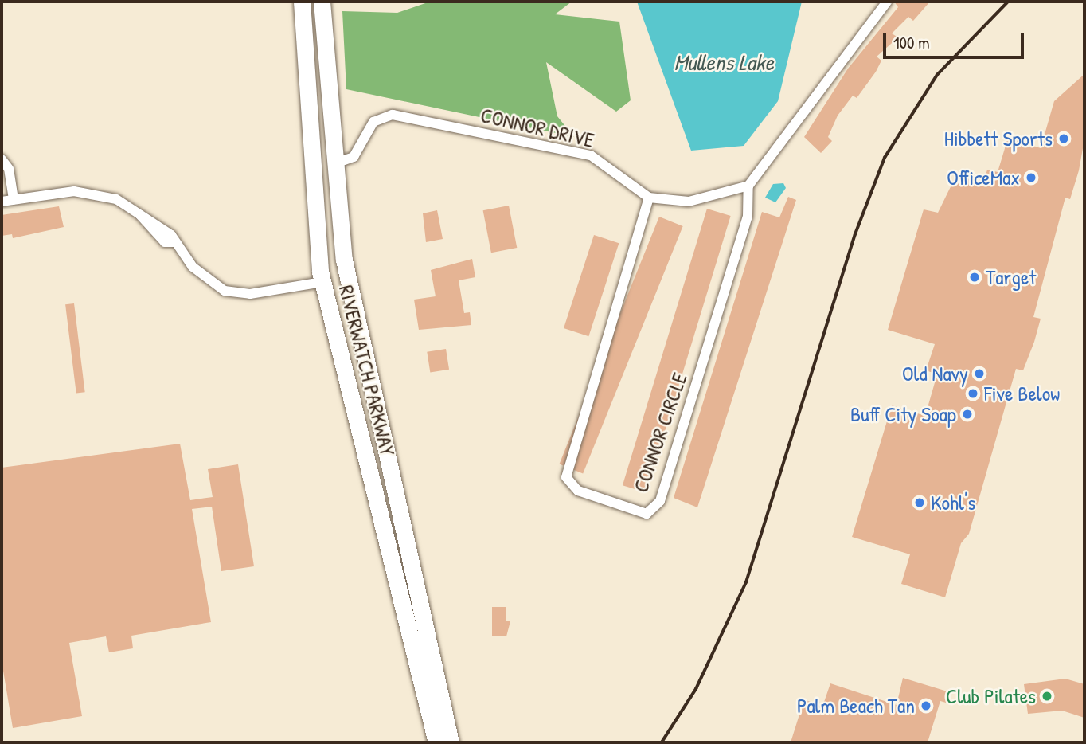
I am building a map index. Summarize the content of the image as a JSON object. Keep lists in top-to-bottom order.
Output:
{
  "streets": {
    "main road": ["RIVERWATCH PARKWAY"],
    "street": ["CONNOR DRIVE", "CONNOR CIRCLE"]
  },
  "crossings": [
    ["CONNOR DRIVE", "RIVERWATCH PARKWAY"],
    ["CONNOR DRIVE", "CONNOR CIRCLE"]
  ],
  "water": ["Mullens Lake"],
  "places": [
    "Hibbett Sports",
    "OfficeMax",
    "Target",
    "Old Navy",
    "Five Below",
    "Buff City Soap",
    "Kohl's",
    "Club Pilates",
    "Palm Beach Tan"
  ],
  "scale_bar": "100 m"
}
